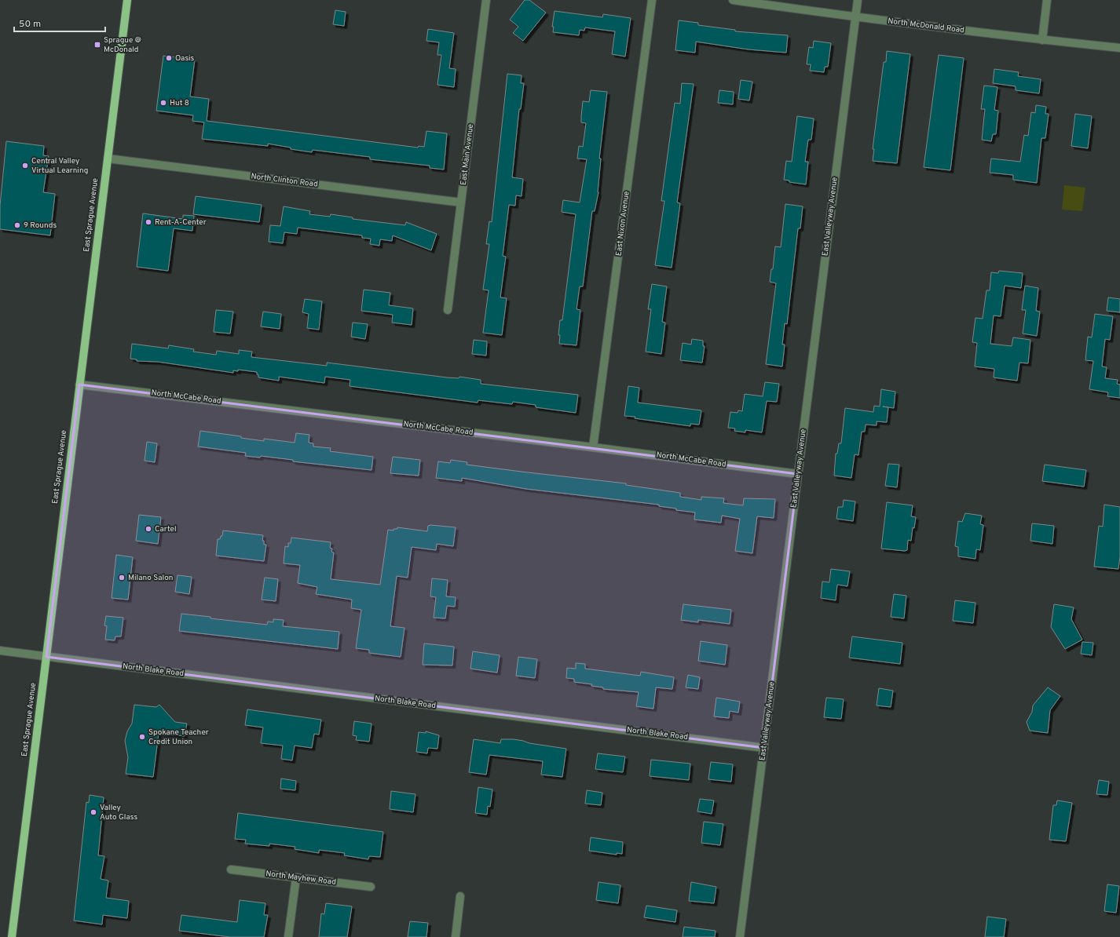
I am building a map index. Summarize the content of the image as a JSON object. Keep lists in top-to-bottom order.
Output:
{
  "streets": {
    "main road": ["East Sprague Avenue"],
    "street": [
      "North McDonald Road",
      "East Main Avenue",
      "North Clinton Road",
      "East Valleyway Avenue",
      "East Nixon Avenue",
      "North McCabe Road",
      "North Blake Road",
      "North Mayhew Road"
    ]
  },
  "crossings": [
    ["North McDonald Road", "East Valleyway Avenue"],
    ["East Main Avenue", "North Clinton Road"],
    ["North Clinton Road", "East Sprague Avenue"],
    ["East Sprague Avenue", "North McCabe Road"],
    ["East Sprague Avenue", "North Blake Road"],
    ["East Valleyway Avenue", "North McCabe Road"],
    ["East Valleyway Avenue", "North Blake Road"],
    ["East Nixon Avenue", "North McCabe Road"]
  ],
  "places": {
    "transit": ["Sprague @ McDonald"],
    "other": [
      "Oasis",
      "Hut 8",
      "Central Valley Virtual Learning",
      "Rent-A-Center",
      "9 Rounds",
      "Cartel",
      "Milano Salon",
      "Spokane Teacher Credit Union",
      "Valley Auto Glass"
    ]
  },
  "scale_bar": "50 m"
}
